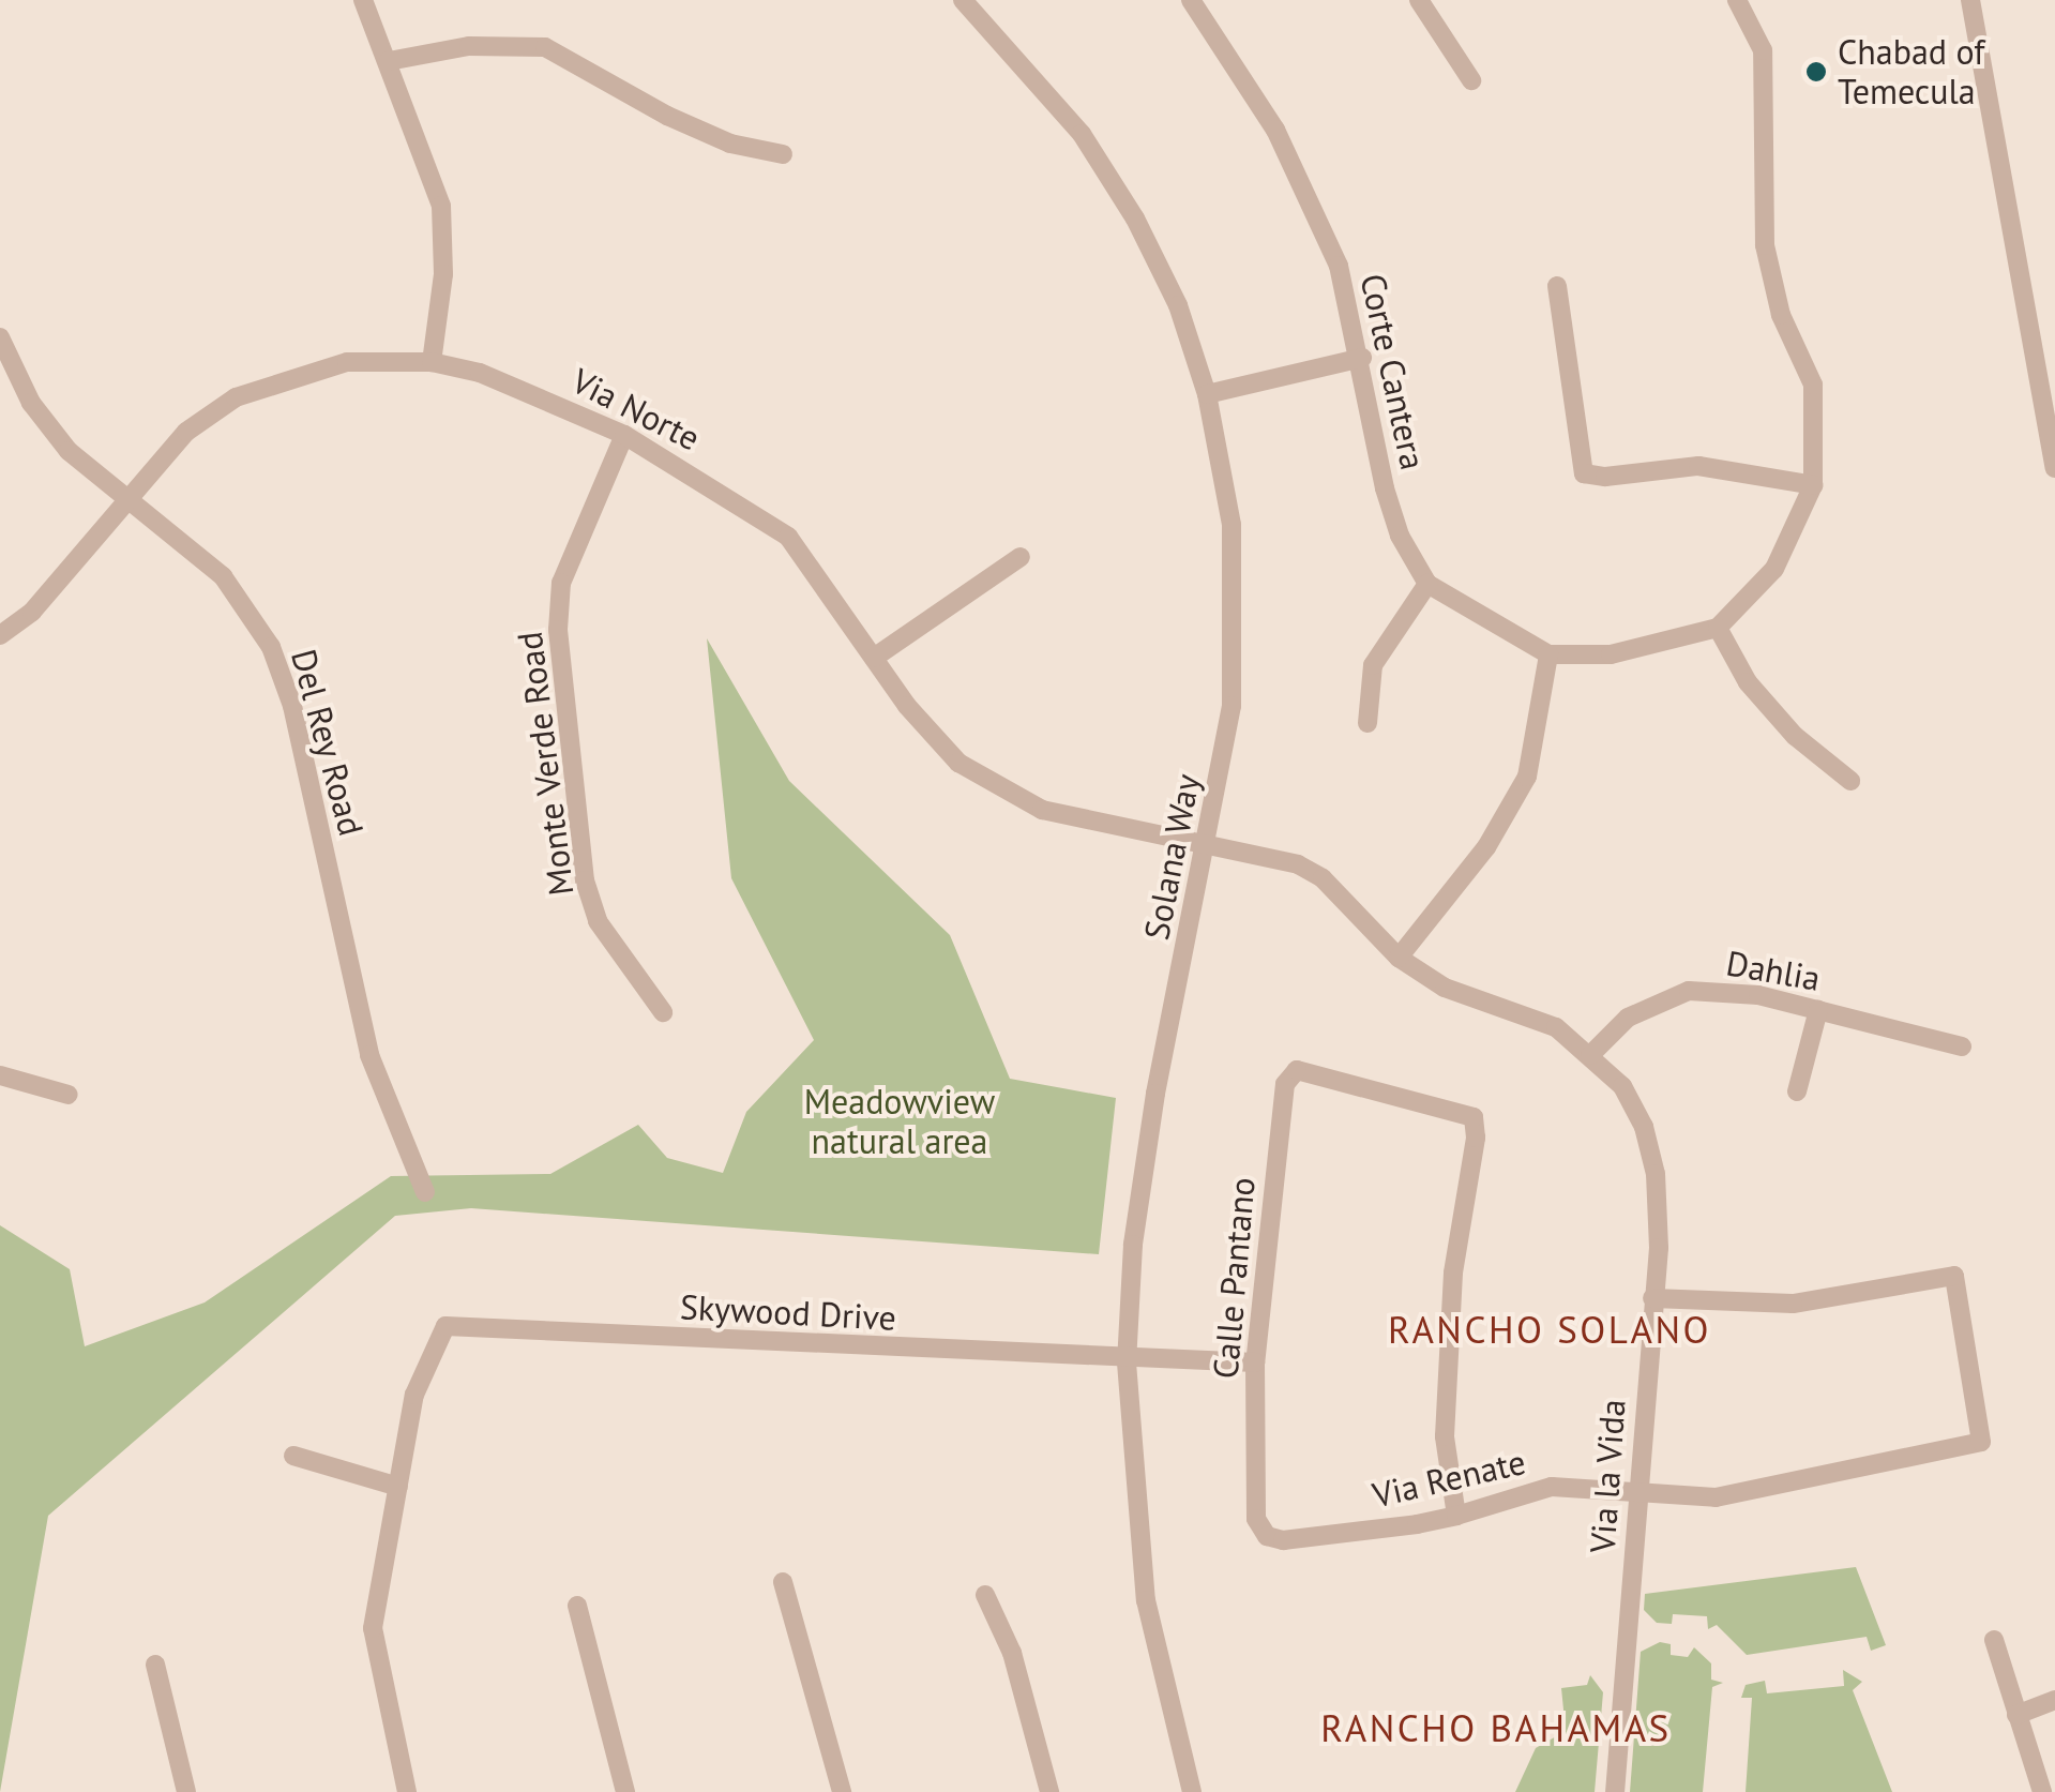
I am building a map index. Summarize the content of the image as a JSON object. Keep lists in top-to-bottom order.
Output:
{
  "streets": {
    "street": [
      "Corte Cantera",
      "Via Norte",
      "Del Rey Road",
      "Monte Verde Road",
      "Solana Way",
      "Dahlia",
      "Calle Pantano",
      "Skywood Drive",
      "Via la Vida",
      "Via Renate"
    ]
  },
  "crossings": [
    ["Via Norte", "Del Rey Road"],
    ["Via Norte", "Monte Verde Road"],
    ["Via Norte", "Solana Way"],
    ["Via Norte", "Via la Vida"],
    ["Solana Way", "Skywood Drive"],
    ["Solana Way", "Via la Vida"],
    ["Dahlia", "Via la Vida"],
    ["Calle Pantano", "Skywood Drive"],
    ["Calle Pantano", "Via Renate"],
    ["Via la Vida", "Via Renate"]
  ],
  "districts": ["RANCHO SOLANO", "RANCHO BAHAMAS"],
  "parks": ["Meadowview natural area"],
  "places": ["Chabad of Temecula"]
}
